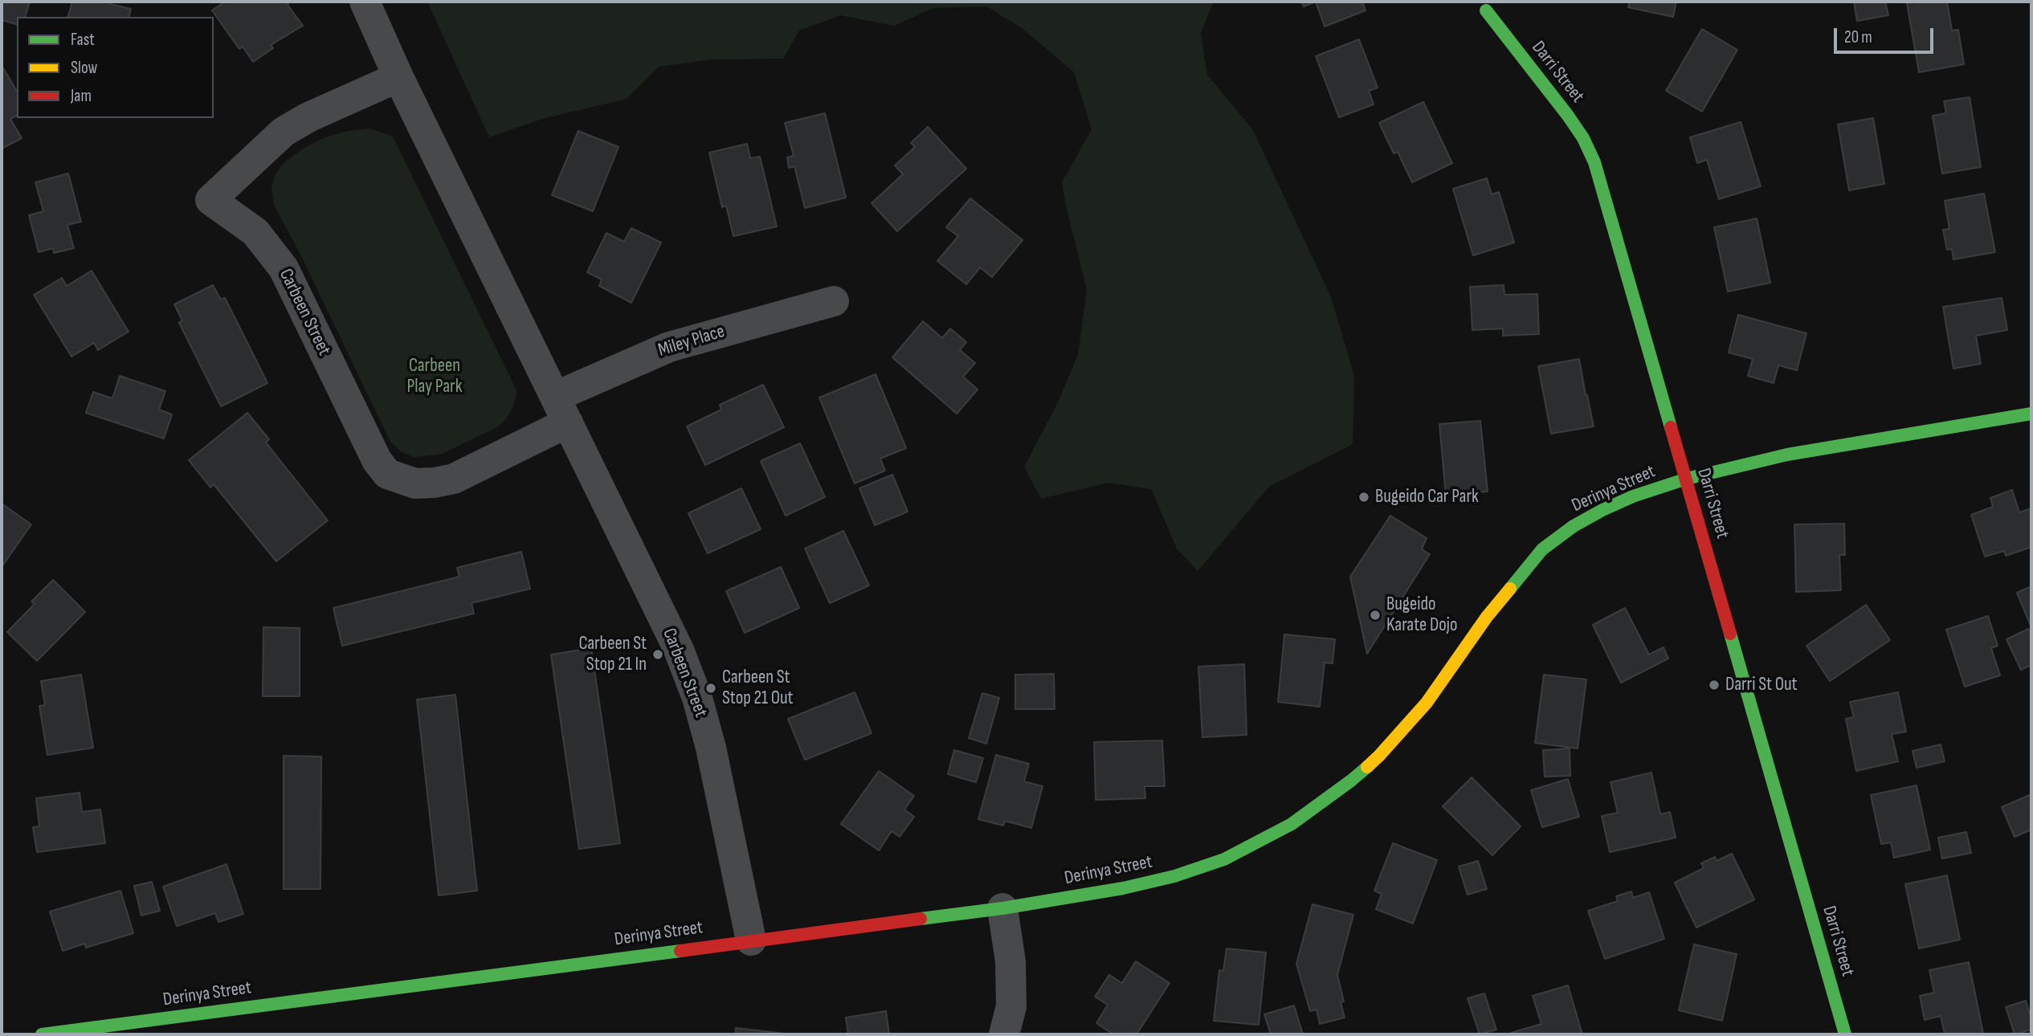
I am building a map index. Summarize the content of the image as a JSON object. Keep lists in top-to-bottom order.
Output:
{
  "streets": {
    "street": [
      "Darri Street",
      "Carbeen Street",
      "Miley Place",
      "Derinya Street"
    ]
  },
  "crossings": [
    ["Darri Street", "Derinya Street"],
    ["Carbeen Street", "Miley Place"],
    ["Carbeen Street", "Derinya Street"]
  ],
  "parks": ["Carbeen Play Park"],
  "places": [
    "Bugeido Car Park",
    "Bugeido Karate Dojo",
    "Carbeen St Stop 21 In",
    "Darri St Out",
    "Carbeen St Stop 21 Out"
  ],
  "legend": ["Fast", "Slow", "Jam"],
  "scale_bar": "20 m"
}
